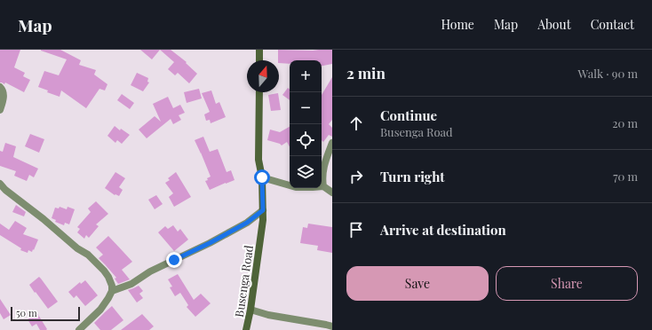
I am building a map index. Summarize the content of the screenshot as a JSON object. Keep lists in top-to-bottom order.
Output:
{
  "streets": {
    "street": ["Busenga Road"]
  },
  "scale_bar": "50 m",
  "north": "top",
  "page": {
    "header": "Map",
    "nav": [
      "Home",
      "Map",
      "About",
      "Contact"
    ],
    "heading": ["2 min", "Walk · 90 m"],
    "map_buttons": ["+", "−"],
    "list": [
      ["Continue", "Busenga Road", "20 m"],
      ["Turn right", "70 m"],
      "Arrive at destination"
    ],
    "buttons": ["Save", "Share"],
    "scale": "50 m"
  }
}
